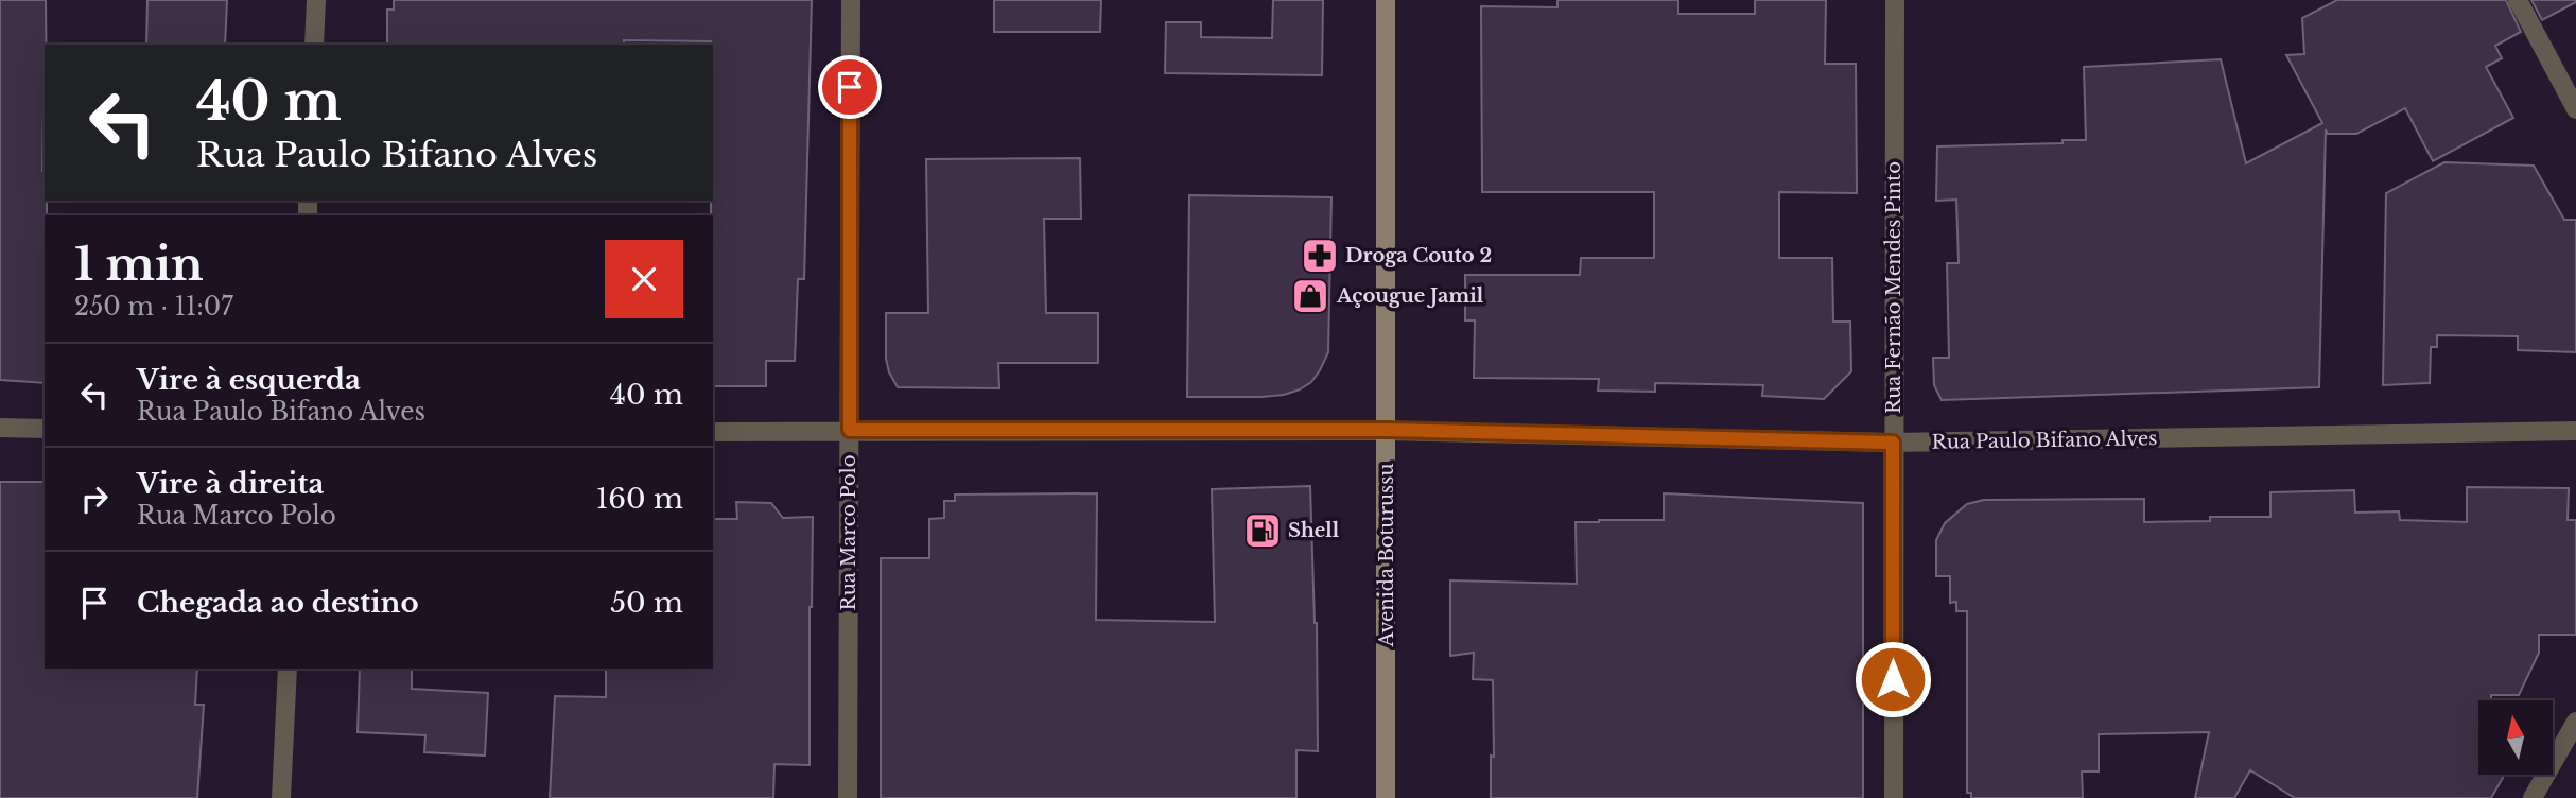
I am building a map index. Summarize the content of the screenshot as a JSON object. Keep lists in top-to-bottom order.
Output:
{
  "streets": {
    "main road": ["Avenida Boturussu"],
    "street": ["Rua Fernão Mendes Pinto", "Rua Paulo Bifano Alves", "Rua Marco Polo"]
  },
  "crossings": [
    ["Rua Fernão Mendes Pinto", "Rua Paulo Bifano Alves"],
    ["Rua Paulo Bifano Alves", "Rua Marco Polo"],
    ["Rua Paulo Bifano Alves", "Avenida Boturussu"]
  ],
  "places": {
    "pharmacy": ["Droga Couto 2"],
    "shop": ["Açougue Jamil"],
    "fuel station": ["Shell"]
  },
  "north": "top",
  "page": {
    "turn": ["40 m", "Rua Paulo Bifano Alves"],
    "heading": ["1 min", "250 m · 11:07"],
    "list": [
      {
        "name": "Vire à esquerda",
        "note": "Rua Paulo Bifano Alves",
        "value": "40 m"
      },
      {
        "name": "Vire à direita",
        "note": "Rua Marco Polo",
        "value": "160 m"
      },
      {
        "name": "Chegada ao destino",
        "value": "50 m"
      }
    ]
  }
}
